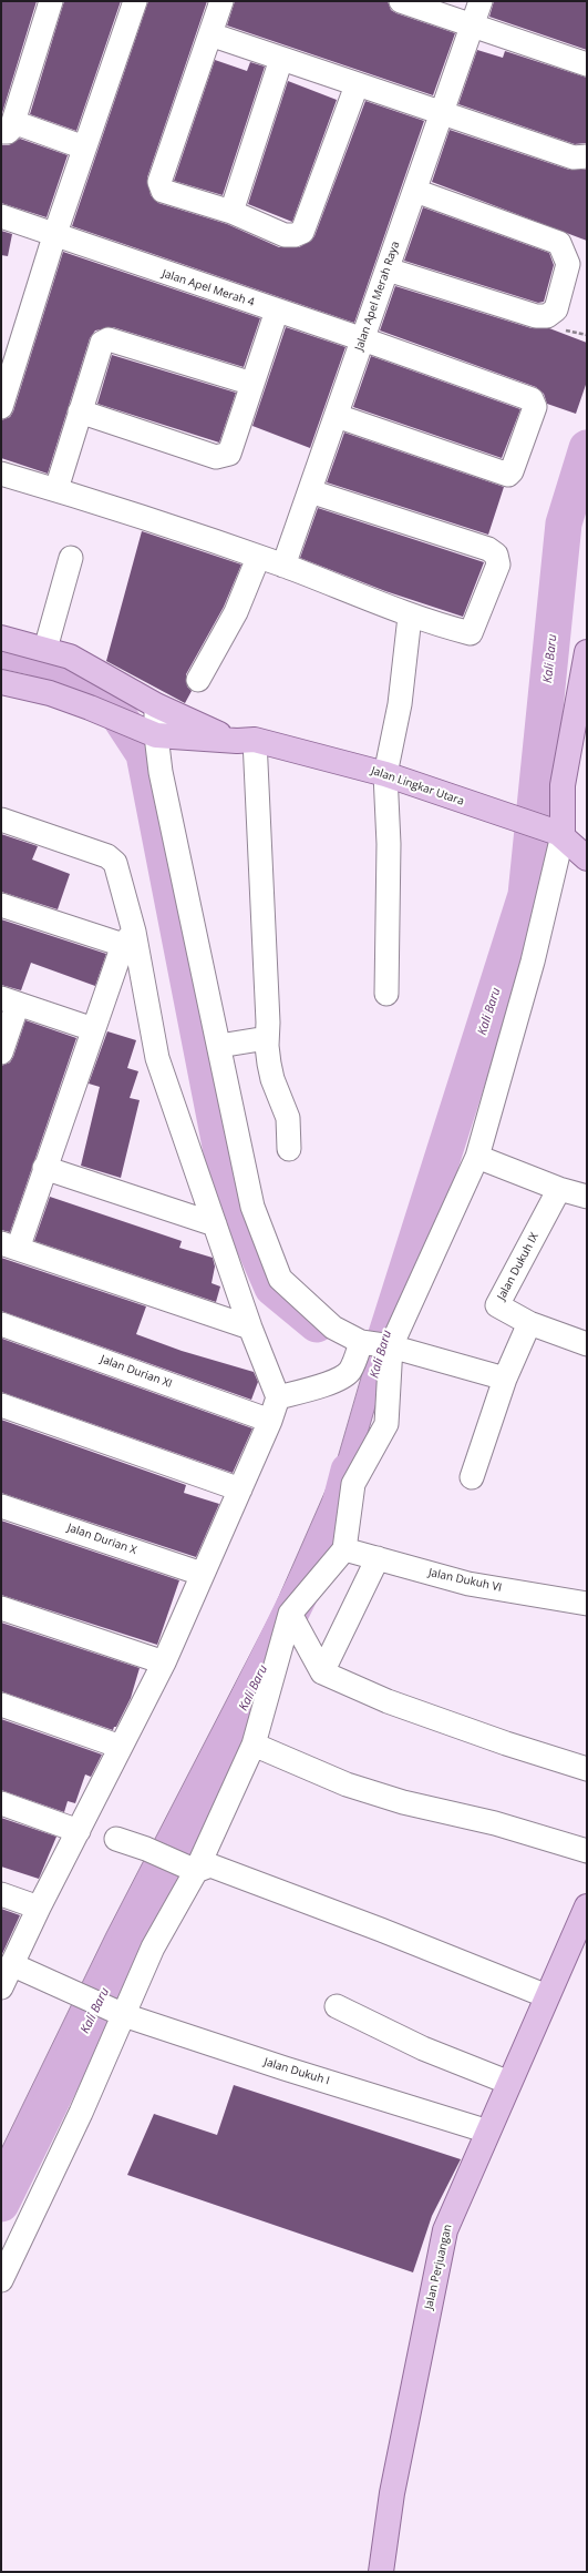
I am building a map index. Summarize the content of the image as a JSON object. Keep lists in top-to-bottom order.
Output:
{
  "streets": {
    "main road": ["Jalan Lingkar Utara", "Jalan Perjuangan"],
    "street": [
      "Jalan Apel Merah 4",
      "Jalan Apel Merah Raya",
      "Jalan Dukuh IX",
      "Jalan Durian XI",
      "Jalan Durian X",
      "Jalan Dukuh VI",
      "Jalan Dukuh I"
    ]
  },
  "crossings": [
    ["Jalan Apel Merah 4", "Jalan Apel Merah Raya"],
    ["Jalan Dukuh I", "Jalan Perjuangan"]
  ],
  "water": ["Kali Baru"]
}
